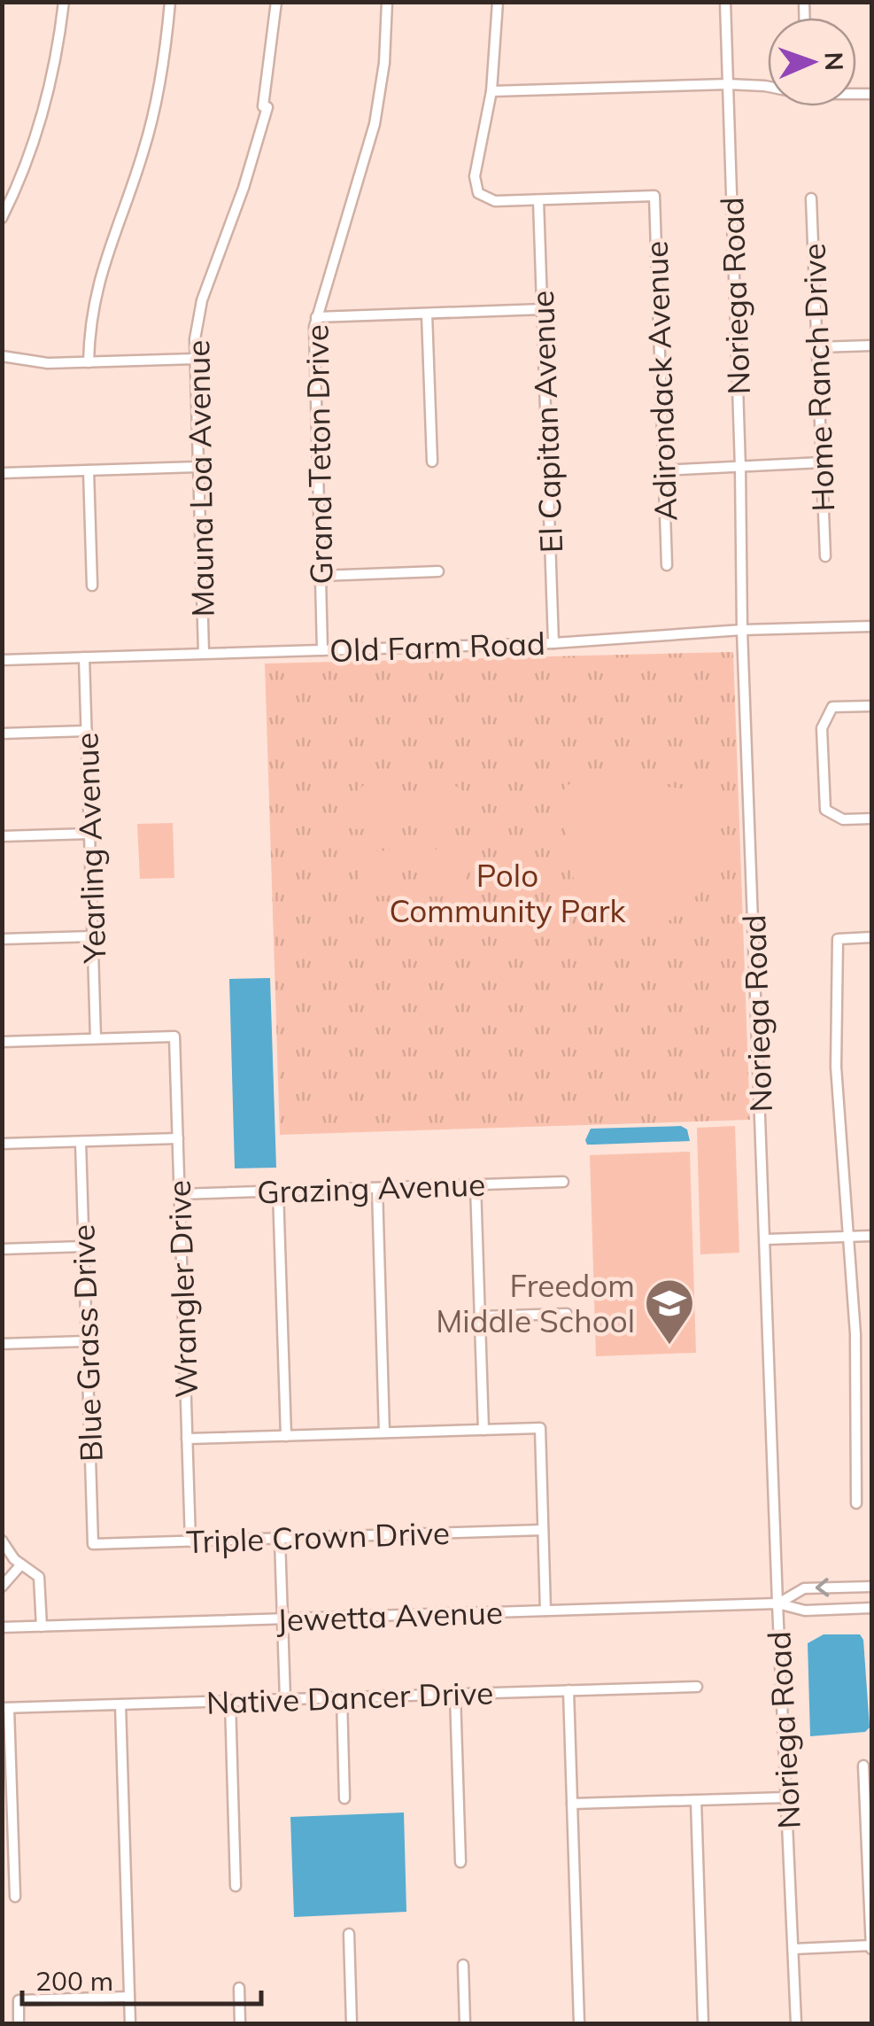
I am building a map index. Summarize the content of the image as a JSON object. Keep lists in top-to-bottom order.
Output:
{
  "streets": {
    "street": [
      "Noriega Road",
      "Home Ranch Drive",
      "Adirondack Avenue",
      "El Capitan Avenue",
      "Grand Teton Drive",
      "Mauna Loa Avenue",
      "Old Farm Road",
      "Yearling Avenue",
      "Grazing Avenue",
      "Wrangler Drive",
      "Blue Grass Drive",
      "Triple Crown Drive",
      "Jewetta Avenue",
      "Native Dancer Drive"
    ]
  },
  "crossings": [
    ["Noriega Road", "Old Farm Road"],
    ["Noriega Road", "Jewetta Avenue"],
    ["Adirondack Avenue", "El Capitan Avenue"],
    ["El Capitan Avenue", "Old Farm Road"],
    ["Grand Teton Drive", "Old Farm Road"],
    ["Mauna Loa Avenue", "Old Farm Road"],
    ["Old Farm Road", "Yearling Avenue"],
    ["Yearling Avenue", "Wrangler Drive"],
    ["Grazing Avenue", "Wrangler Drive"],
    ["Wrangler Drive", "Triple Crown Drive"],
    ["Blue Grass Drive", "Triple Crown Drive"]
  ],
  "parks": ["Polo Community Park"],
  "places": {
    "school or university": ["Freedom Middle School"]
  },
  "scale_bar": "200 m",
  "north": "right"
}
